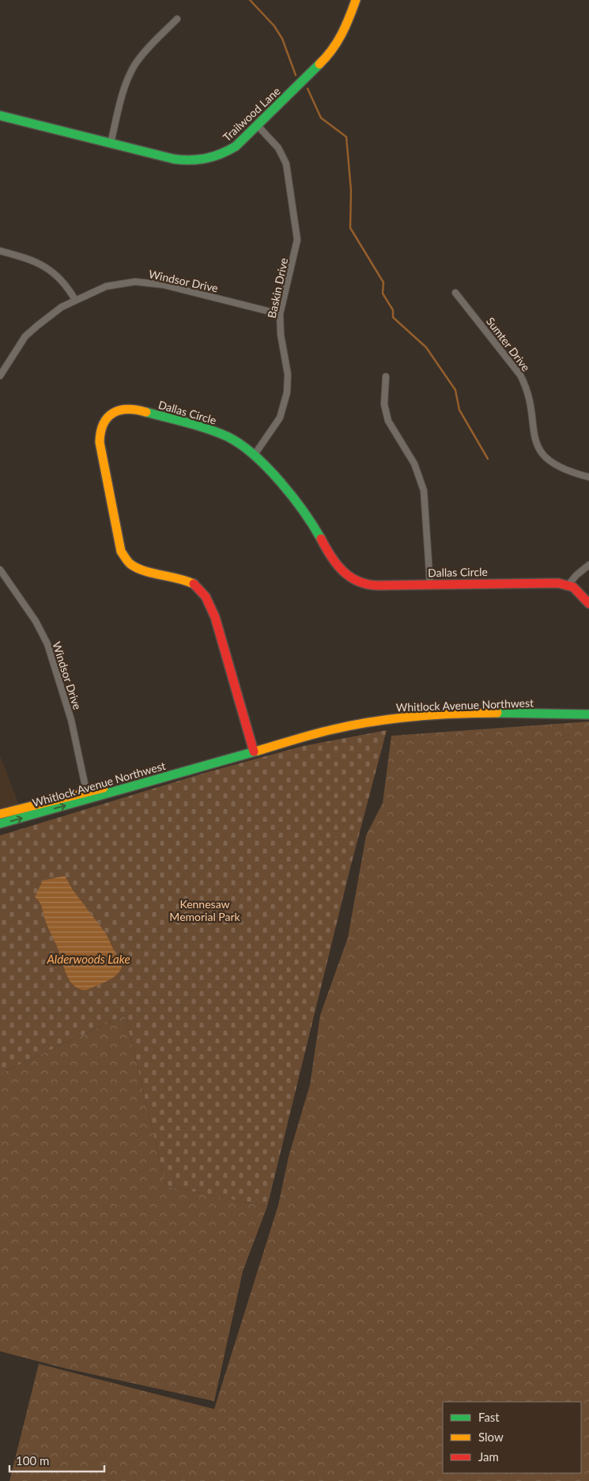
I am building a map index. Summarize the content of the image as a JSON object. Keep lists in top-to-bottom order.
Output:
{
  "streets": {
    "main road": ["Trailwood Lane", "Dallas Circle", "Whitlock Avenue Northwest"],
    "street": ["Windsor Drive", "Baskin Drive", "Sumter Drive"]
  },
  "crossings": [
    ["Trailwood Lane", "Baskin Drive"],
    ["Windsor Drive", "Baskin Drive"],
    ["Windsor Drive", "Whitlock Avenue Northwest"],
    ["Baskin Drive", "Dallas Circle"],
    ["Dallas Circle", "Whitlock Avenue Northwest"]
  ],
  "water": ["Alderwoods Lake"],
  "parks": ["Kennesaw Memorial Park"],
  "legend": ["Fast", "Slow", "Jam"],
  "scale_bar": "100 m"
}
